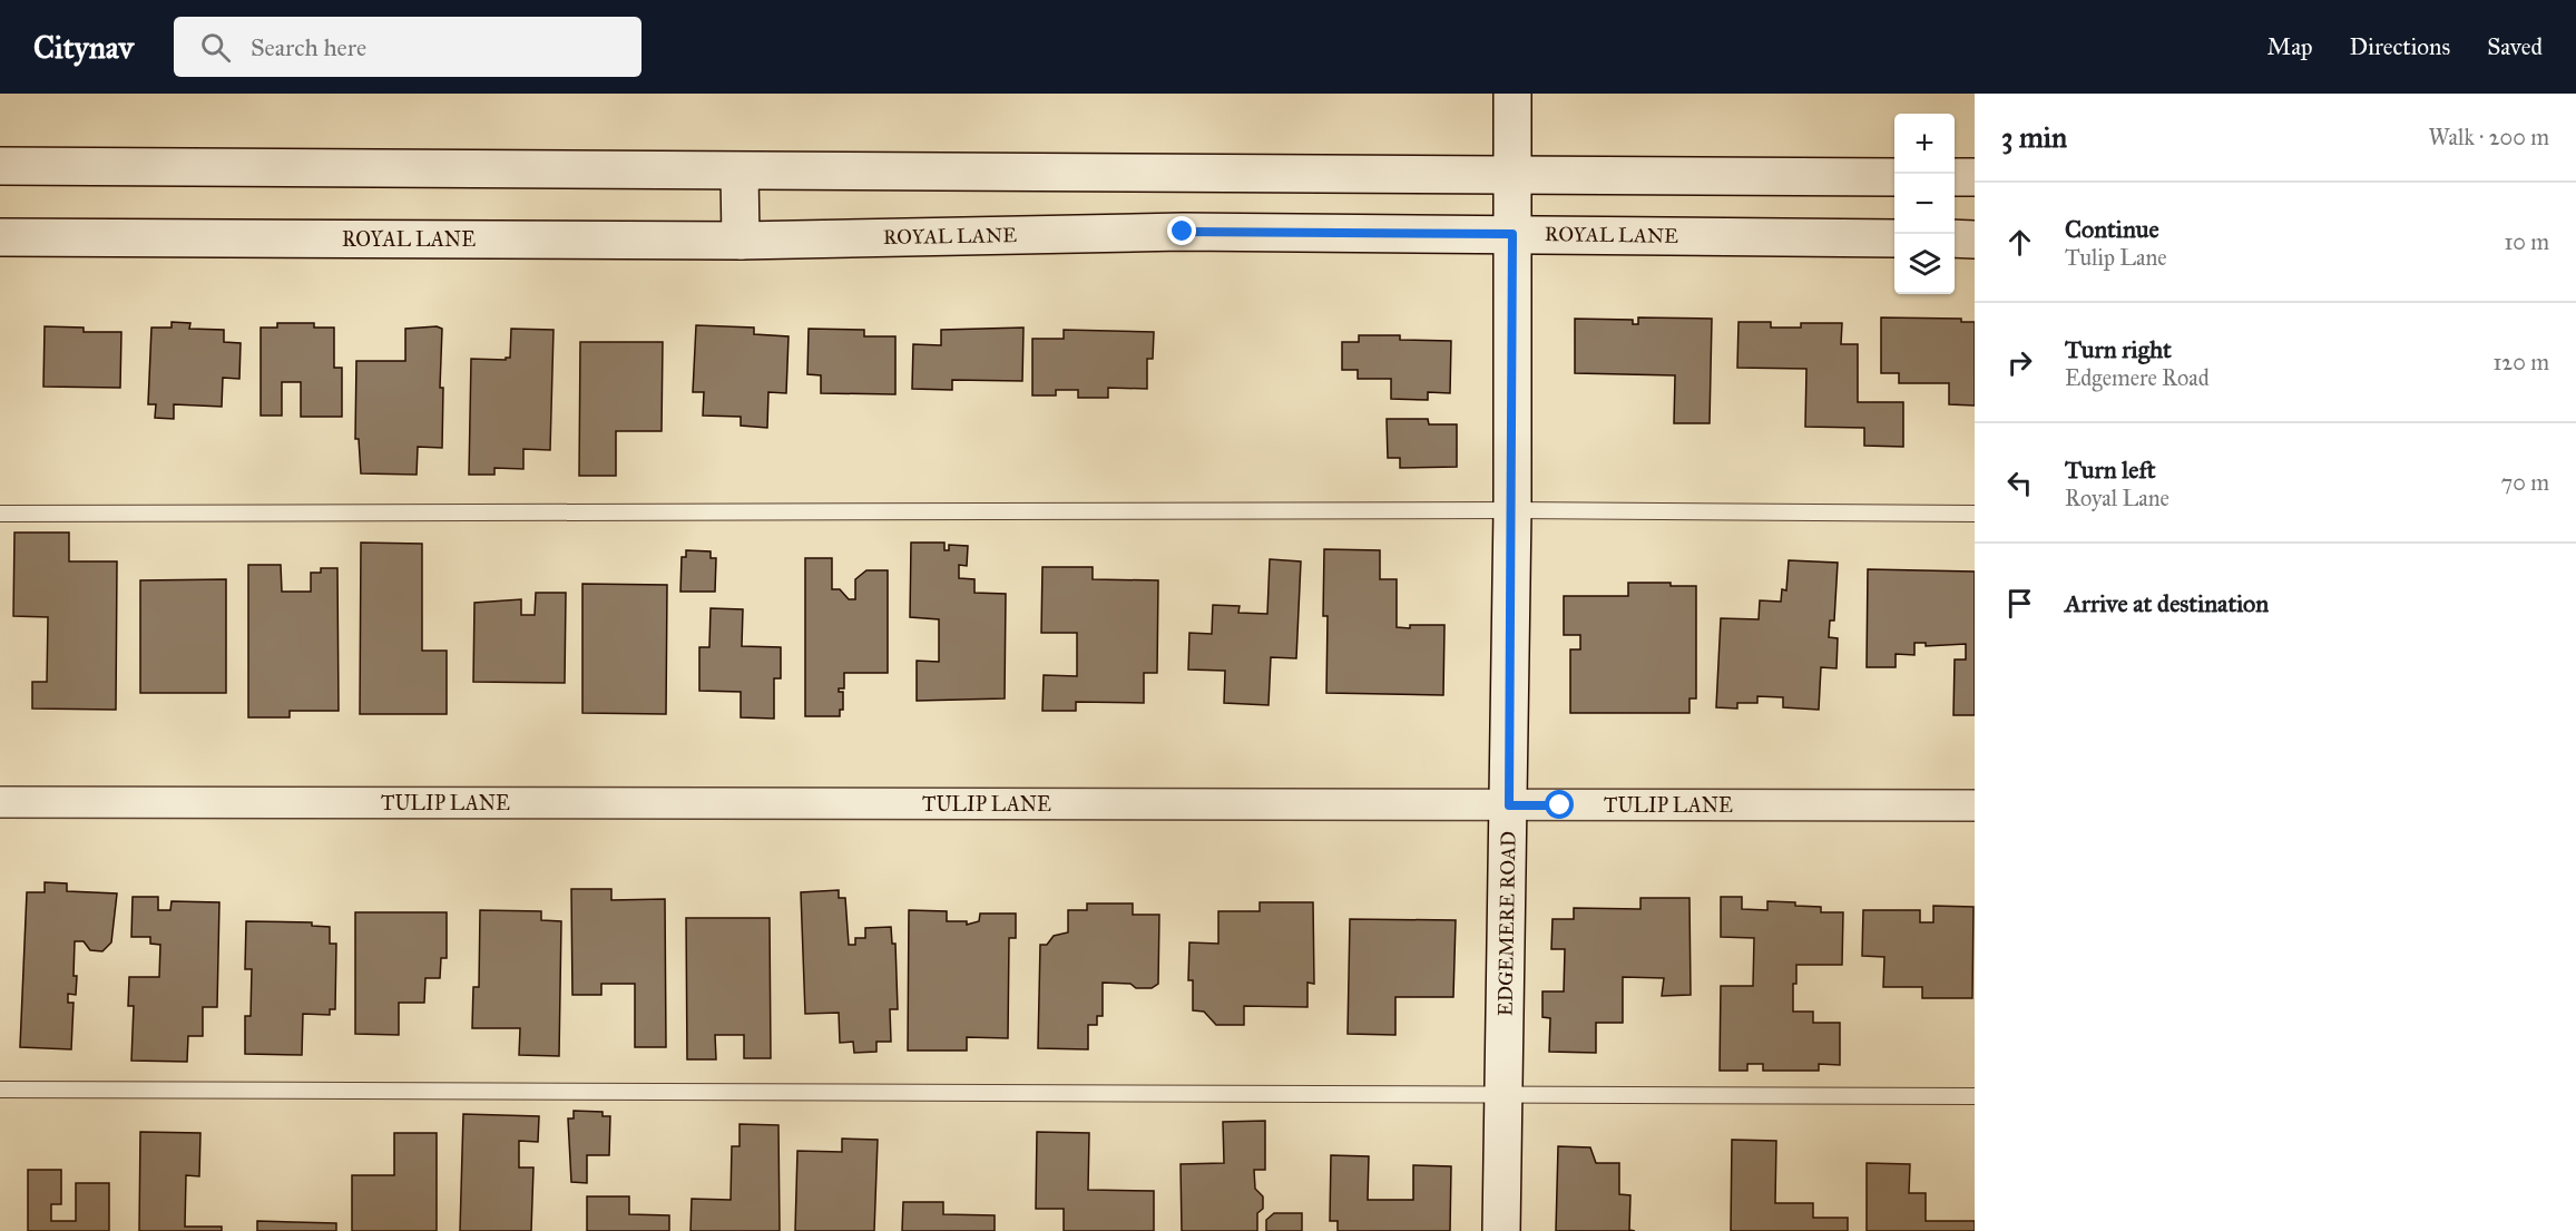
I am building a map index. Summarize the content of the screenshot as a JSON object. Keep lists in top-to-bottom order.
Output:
{
  "streets": {
    "main road": ["ROYAL LANE", "EDGEMERE ROAD"],
    "street": ["TULIP LANE"]
  },
  "crossings": [
    ["ROYAL LANE", "EDGEMERE ROAD"],
    ["TULIP LANE", "EDGEMERE ROAD"]
  ],
  "page": {
    "header": "Citynav",
    "search": "Search here",
    "nav": ["Map", "Directions", "Saved"],
    "heading": ["3 min", "Walk · 200 m"],
    "map_buttons": ["+", "−"],
    "list": [
      ["Continue", "Tulip Lane", "10 m"],
      ["Turn right", "Edgemere Road", "120 m"],
      ["Turn left", "Royal Lane", "70 m"],
      "Arrive at destination"
    ]
  }
}
